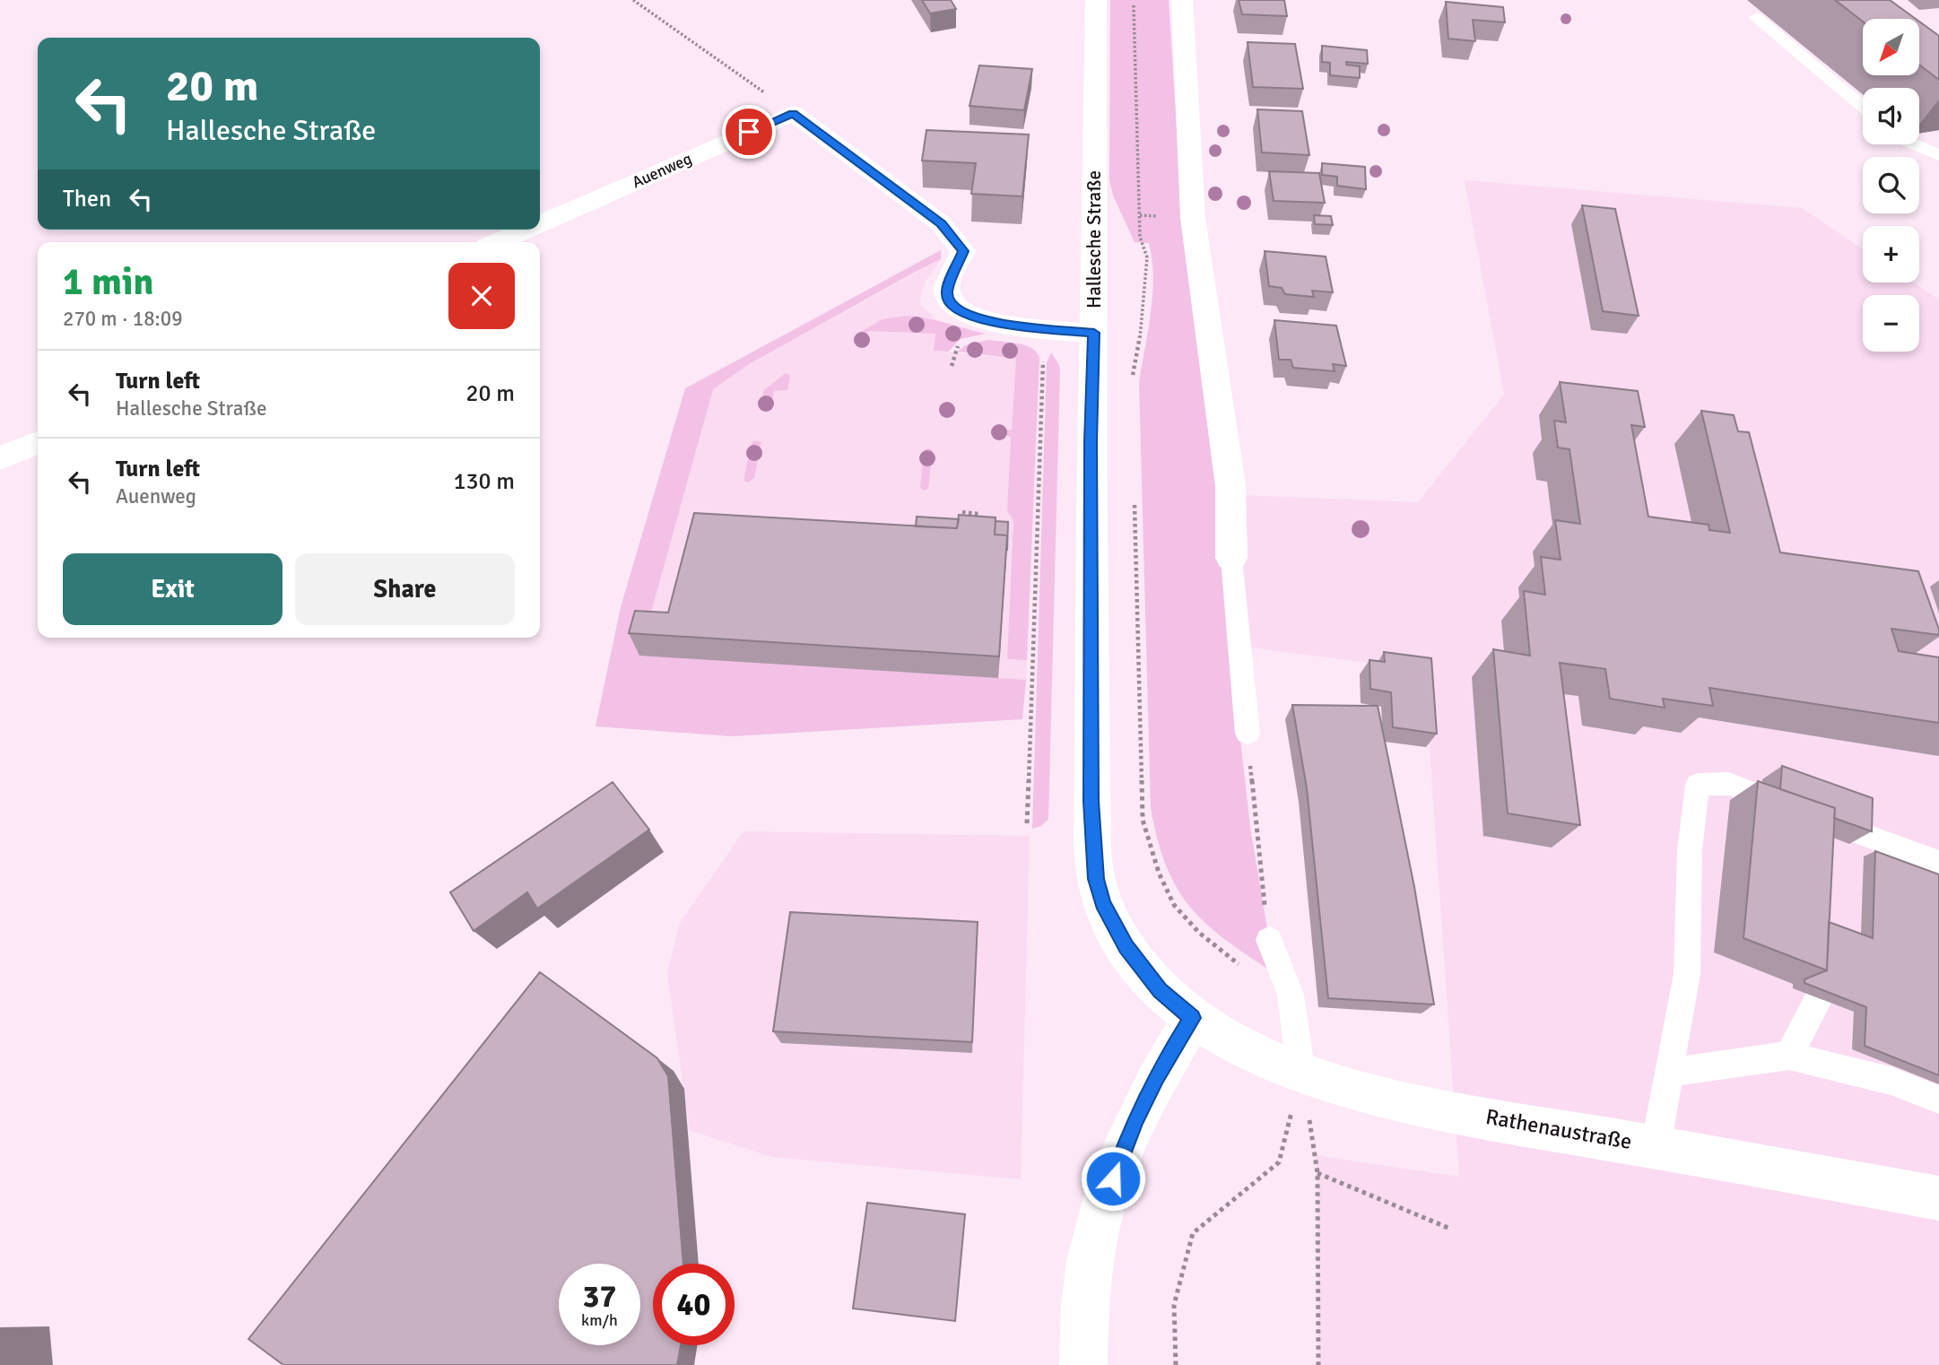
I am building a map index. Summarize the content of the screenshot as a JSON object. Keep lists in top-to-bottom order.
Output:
{
  "streets": {
    "street": ["Auenweg", "Hallesche Straße", "Rathenaustraße"]
  },
  "crossings": [
    ["Hallesche Straße", "Rathenaustraße"]
  ],
  "north": "bottom left",
  "page": {
    "map_buttons": ["+", "−"],
    "turn": ["20 m", "Hallesche Straße"],
    "then": "Then",
    "heading": ["1 min", "270 m · 18:09"],
    "list": [
      {
        "name": "Turn left",
        "note": "Hallesche Straße",
        "value": "20 m"
      },
      {
        "name": "Turn left",
        "note": "Auenweg",
        "value": "130 m"
      }
    ],
    "buttons": ["Exit", "Share"],
    "speed": "37 km/h",
    "limit": "40"
  }
}
